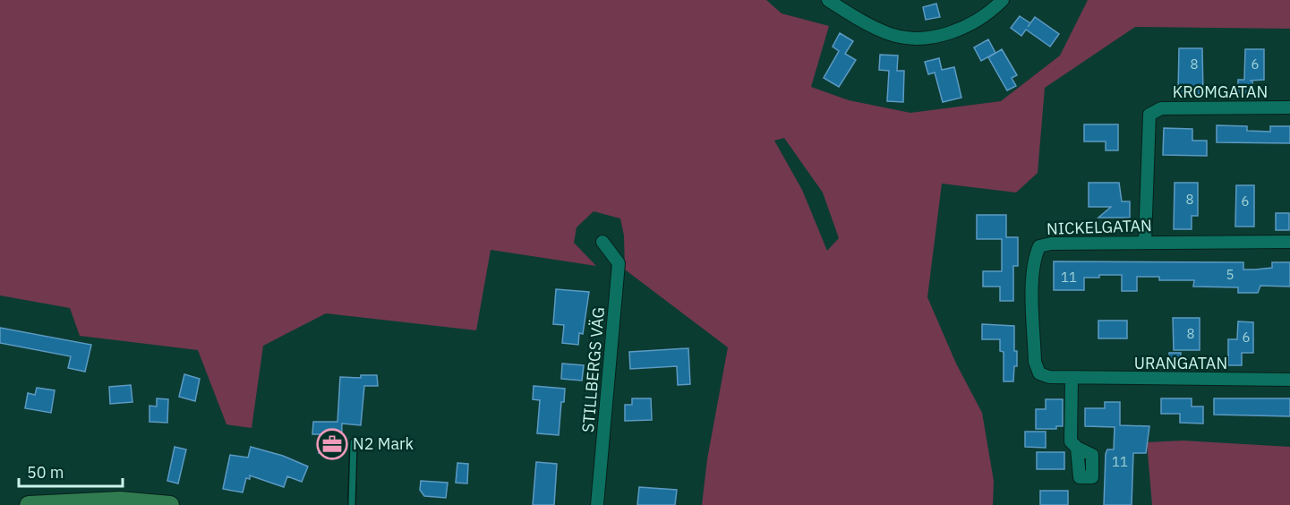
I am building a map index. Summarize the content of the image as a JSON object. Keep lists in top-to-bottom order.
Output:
{
  "streets": {
    "street": [
      "KROMGATAN",
      "NICKELGATAN",
      "URANGATAN",
      "STILLBERGS VÄG"
    ]
  },
  "crossings": [
    ["KROMGATAN", "NICKELGATAN"],
    ["NICKELGATAN", "URANGATAN"]
  ],
  "places": {
    "office": ["N2 Mark"]
  },
  "house_numbers": [
    "8",
    "6",
    "8",
    "6",
    "5",
    "11",
    "8",
    "6",
    "11"
  ],
  "scale_bar": "50 m"
}
